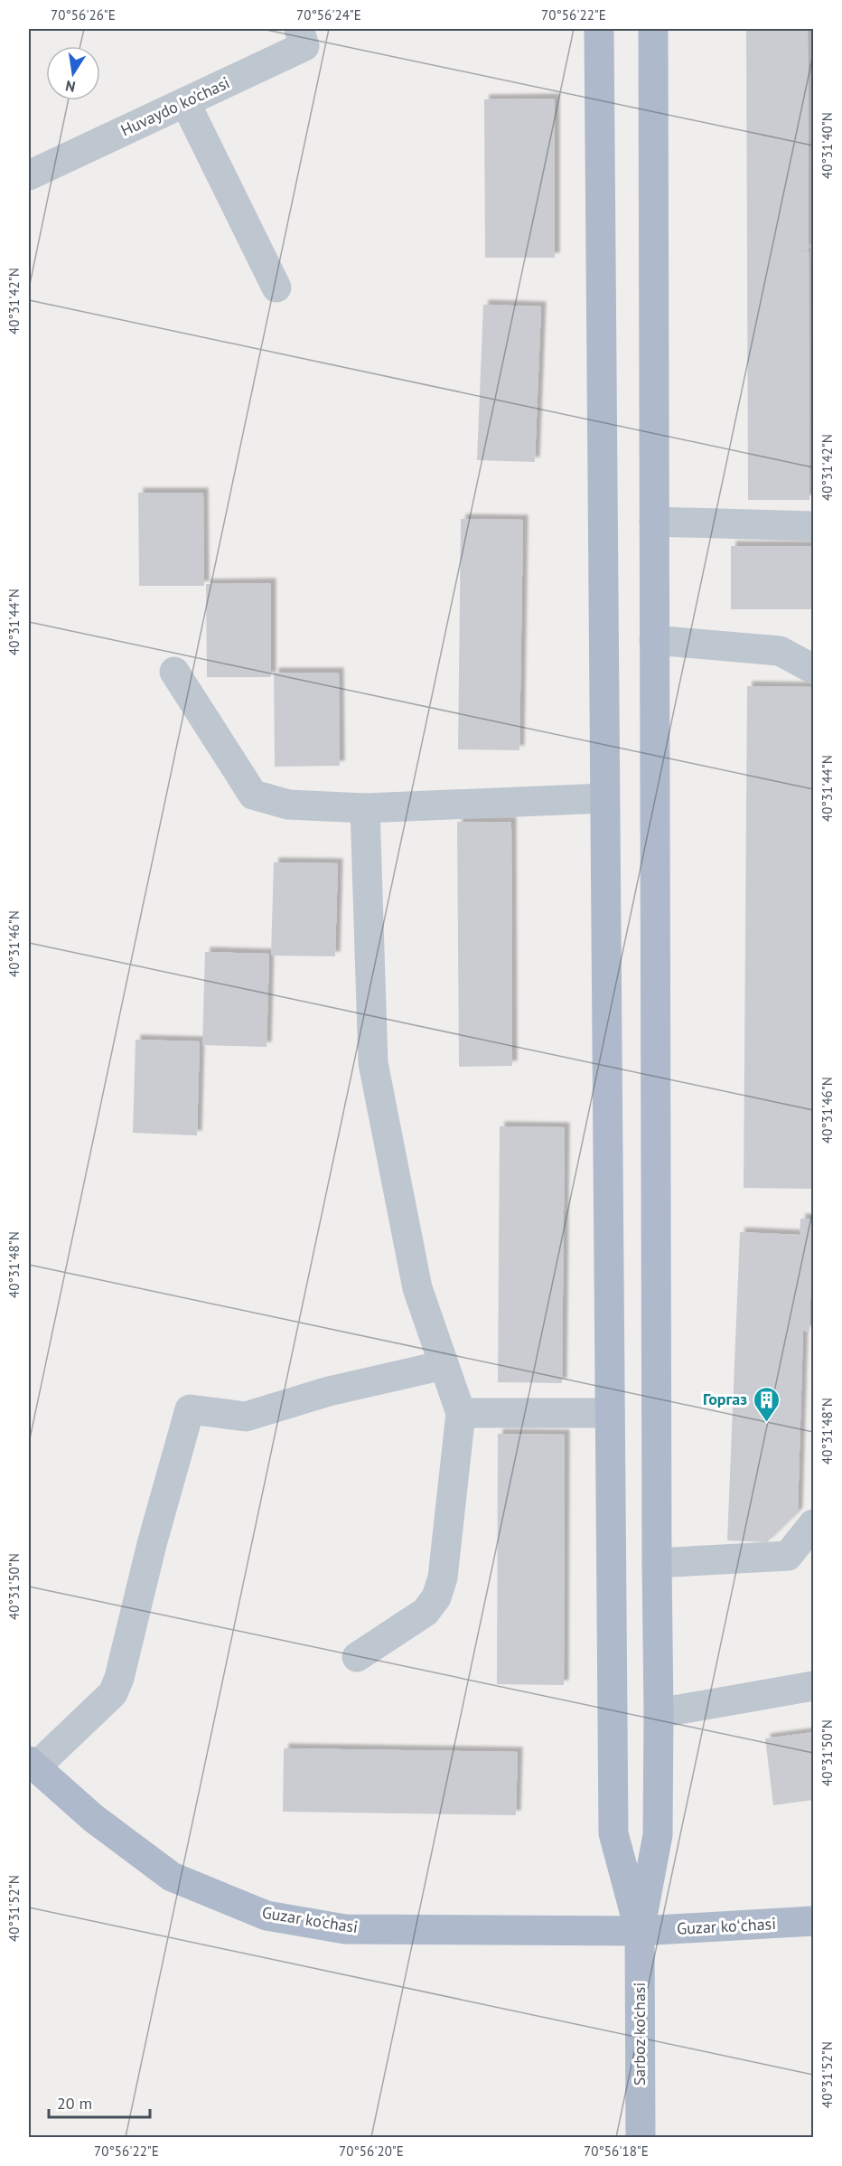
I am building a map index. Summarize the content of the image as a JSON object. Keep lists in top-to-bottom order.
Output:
{
  "streets": {
    "main road": ["Guzar ko'chasi", "Guzar koʻchasi", "Sarboz ko'chasi"],
    "street": ["Huvaydo ko'chasi"]
  },
  "crossings": [
    ["Guzar ko'chasi", "Guzar koʻchasi"],
    ["Guzar ko'chasi", "Sarboz ko'chasi"],
    ["Guzar koʻchasi", "Sarboz ko'chasi"]
  ],
  "places": {
    "building": ["Горгаз"]
  },
  "scale_bar": "20 m",
  "north": "bottom",
  "coordinates": [
    "70°56'26\"E",
    "70°56'24\"E",
    "70°56'22\"E",
    "40°31'40\"N",
    "40°31'42\"N",
    "40°31'44\"N",
    "40°31'46\"N",
    "40°31'48\"N",
    "40°31'50\"N",
    "40°31'52\"N",
    "70°56'20\"E",
    "70°56'18\"E"
  ]
}
